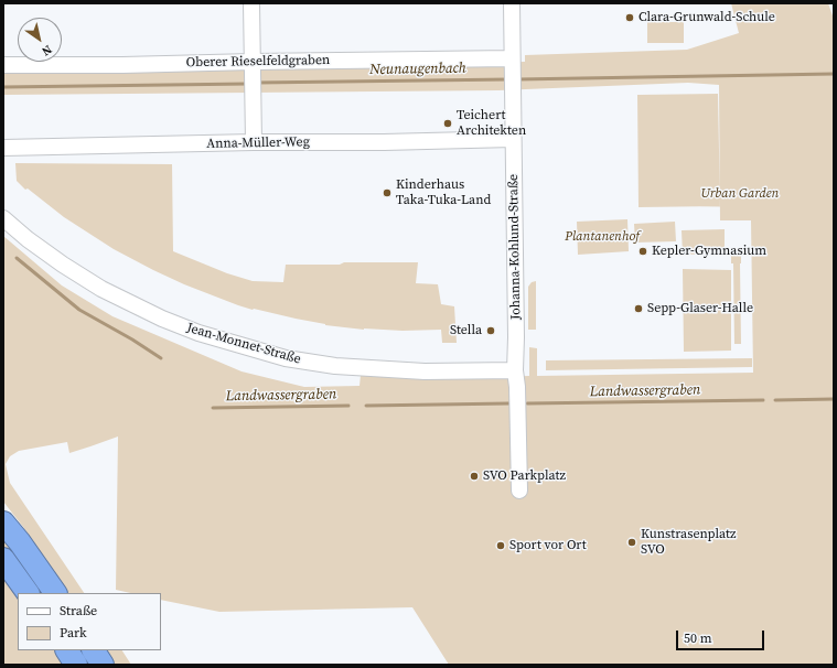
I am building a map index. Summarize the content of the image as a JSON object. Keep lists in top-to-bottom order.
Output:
{
  "streets": {
    "street": [
      "Oberer Rieselfeldgraben",
      "Anna-Müller-Weg",
      "Johanna-Kohlund-Straße",
      "Jean-Monnet-Straße"
    ]
  },
  "crossings": [
    ["Oberer Rieselfeldgraben", "Johanna-Kohlund-Straße"],
    ["Anna-Müller-Weg", "Johanna-Kohlund-Straße"],
    ["Johanna-Kohlund-Straße", "Jean-Monnet-Straße"]
  ],
  "water": ["Neunaugenbach", "Landwassergraben"],
  "parks": ["Urban Garden", "Plantanenhof"],
  "places": [
    "Clara-Grunwald-Schule",
    "Teichert Architekten",
    "Kinderhaus Taka-Tuka-Land",
    "Kepler-Gymnasium",
    "Sepp-Glaser-Halle",
    "Stella",
    "SVO Parkplatz",
    "Kunstrasenplatz SVO",
    "Sport vor Ort"
  ],
  "legend": ["Straße", "Park"],
  "scale_bar": "50 m",
  "north": "bottom right"
}
